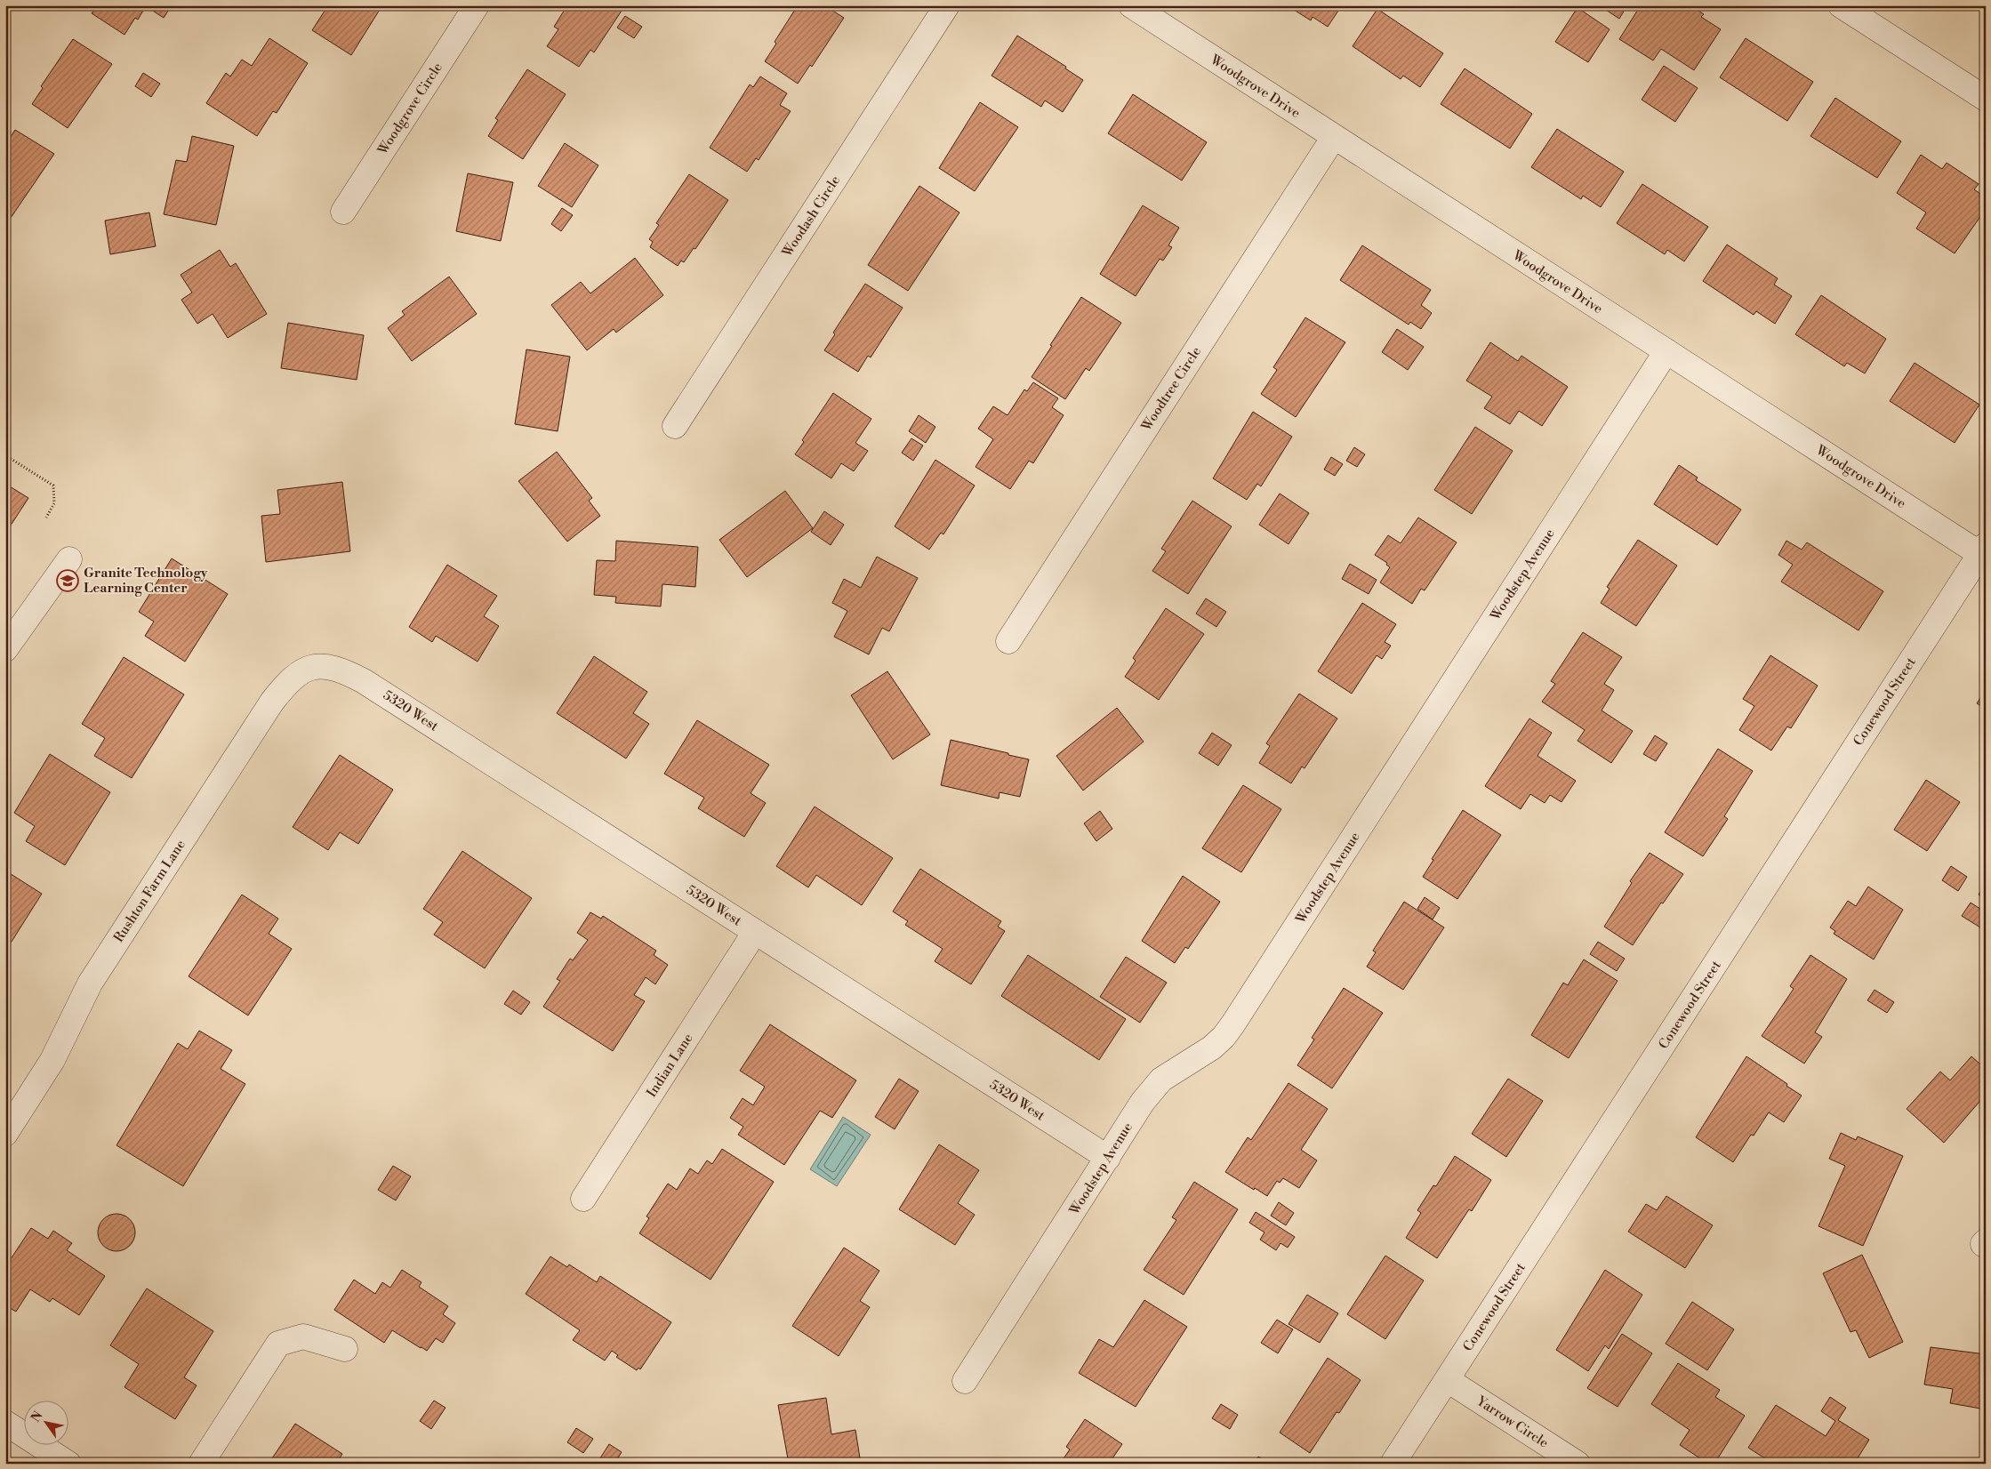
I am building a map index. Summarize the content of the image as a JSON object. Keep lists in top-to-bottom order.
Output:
{
  "streets": {
    "street": [
      "Woodgrove Drive",
      "Woodgrove Circle",
      "Woodash Circle",
      "Woodtree Circle",
      "Woodstep Avenue",
      "Conewood Street",
      "5320 West",
      "Rushton Farm Lane",
      "Indian Lane",
      "Yarrow Circle"
    ]
  },
  "crossings": [
    ["Woodgrove Drive", "Woodtree Circle"],
    ["Woodgrove Drive", "Woodstep Avenue"],
    ["Woodgrove Drive", "Conewood Street"],
    ["Woodstep Avenue", "5320 West"],
    ["Conewood Street", "Yarrow Circle"],
    ["5320 West", "Rushton Farm Lane"],
    ["5320 West", "Indian Lane"]
  ],
  "places": {
    "school or university": ["Granite Technology Learning Center"]
  },
  "north": "top left"
}
